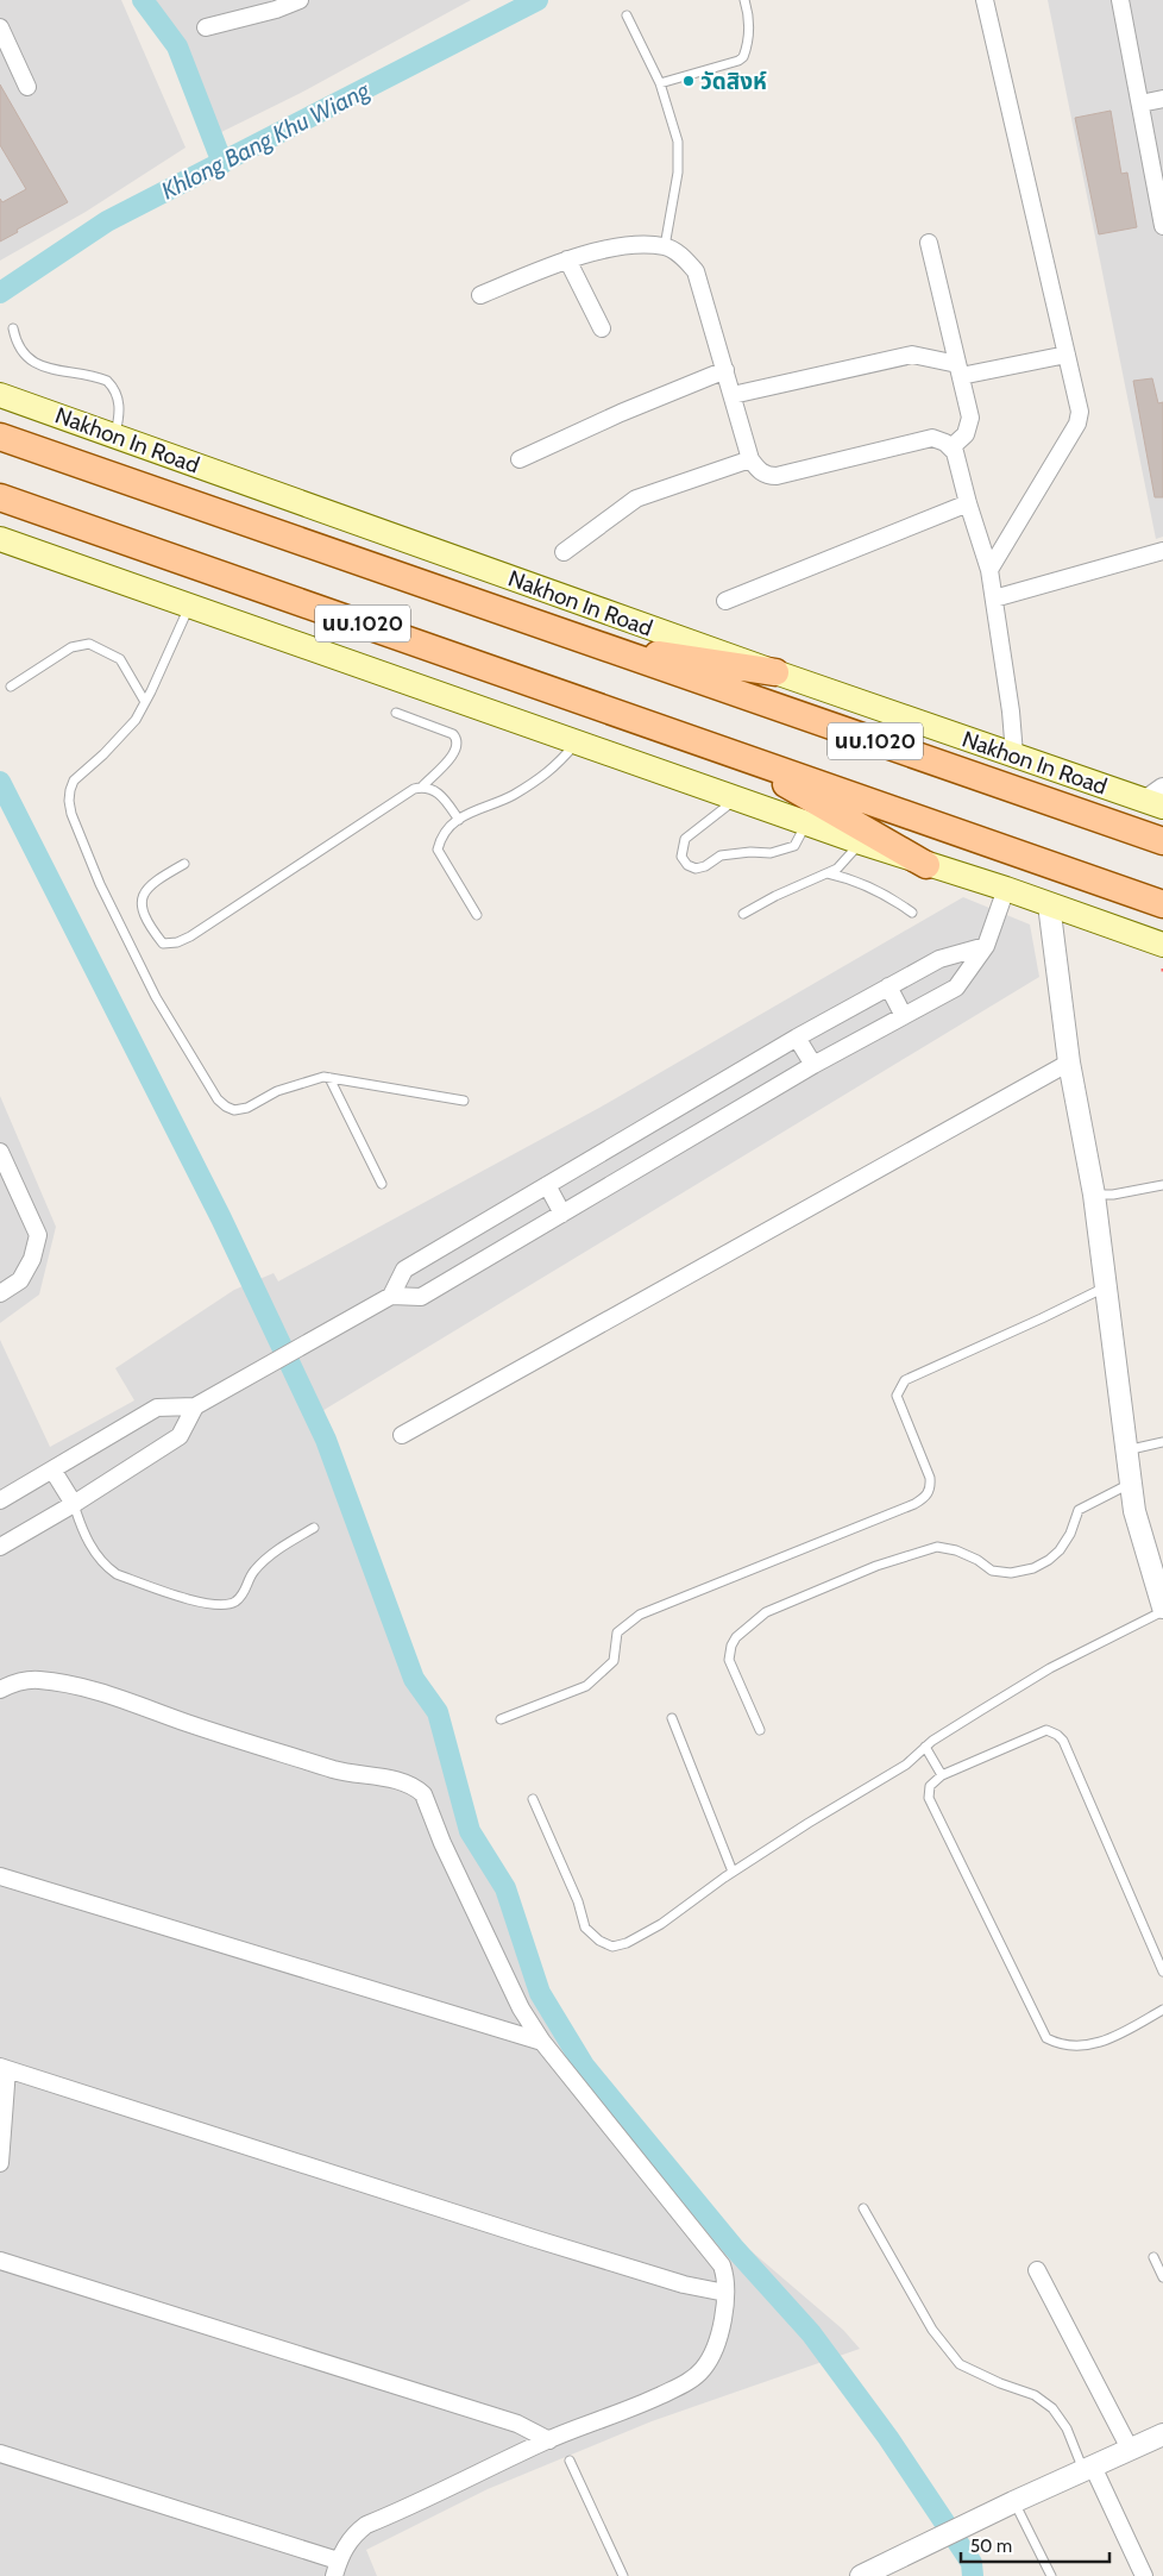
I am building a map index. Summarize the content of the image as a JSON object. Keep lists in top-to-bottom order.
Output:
{
  "streets": {
    "main road": ["Nakhon In Road", "นบ.1020"]
  },
  "water": ["Khlong Bang Khu Wiang"],
  "places": ["วัดสิงห์"],
  "scale_bar": "50 m"
}
